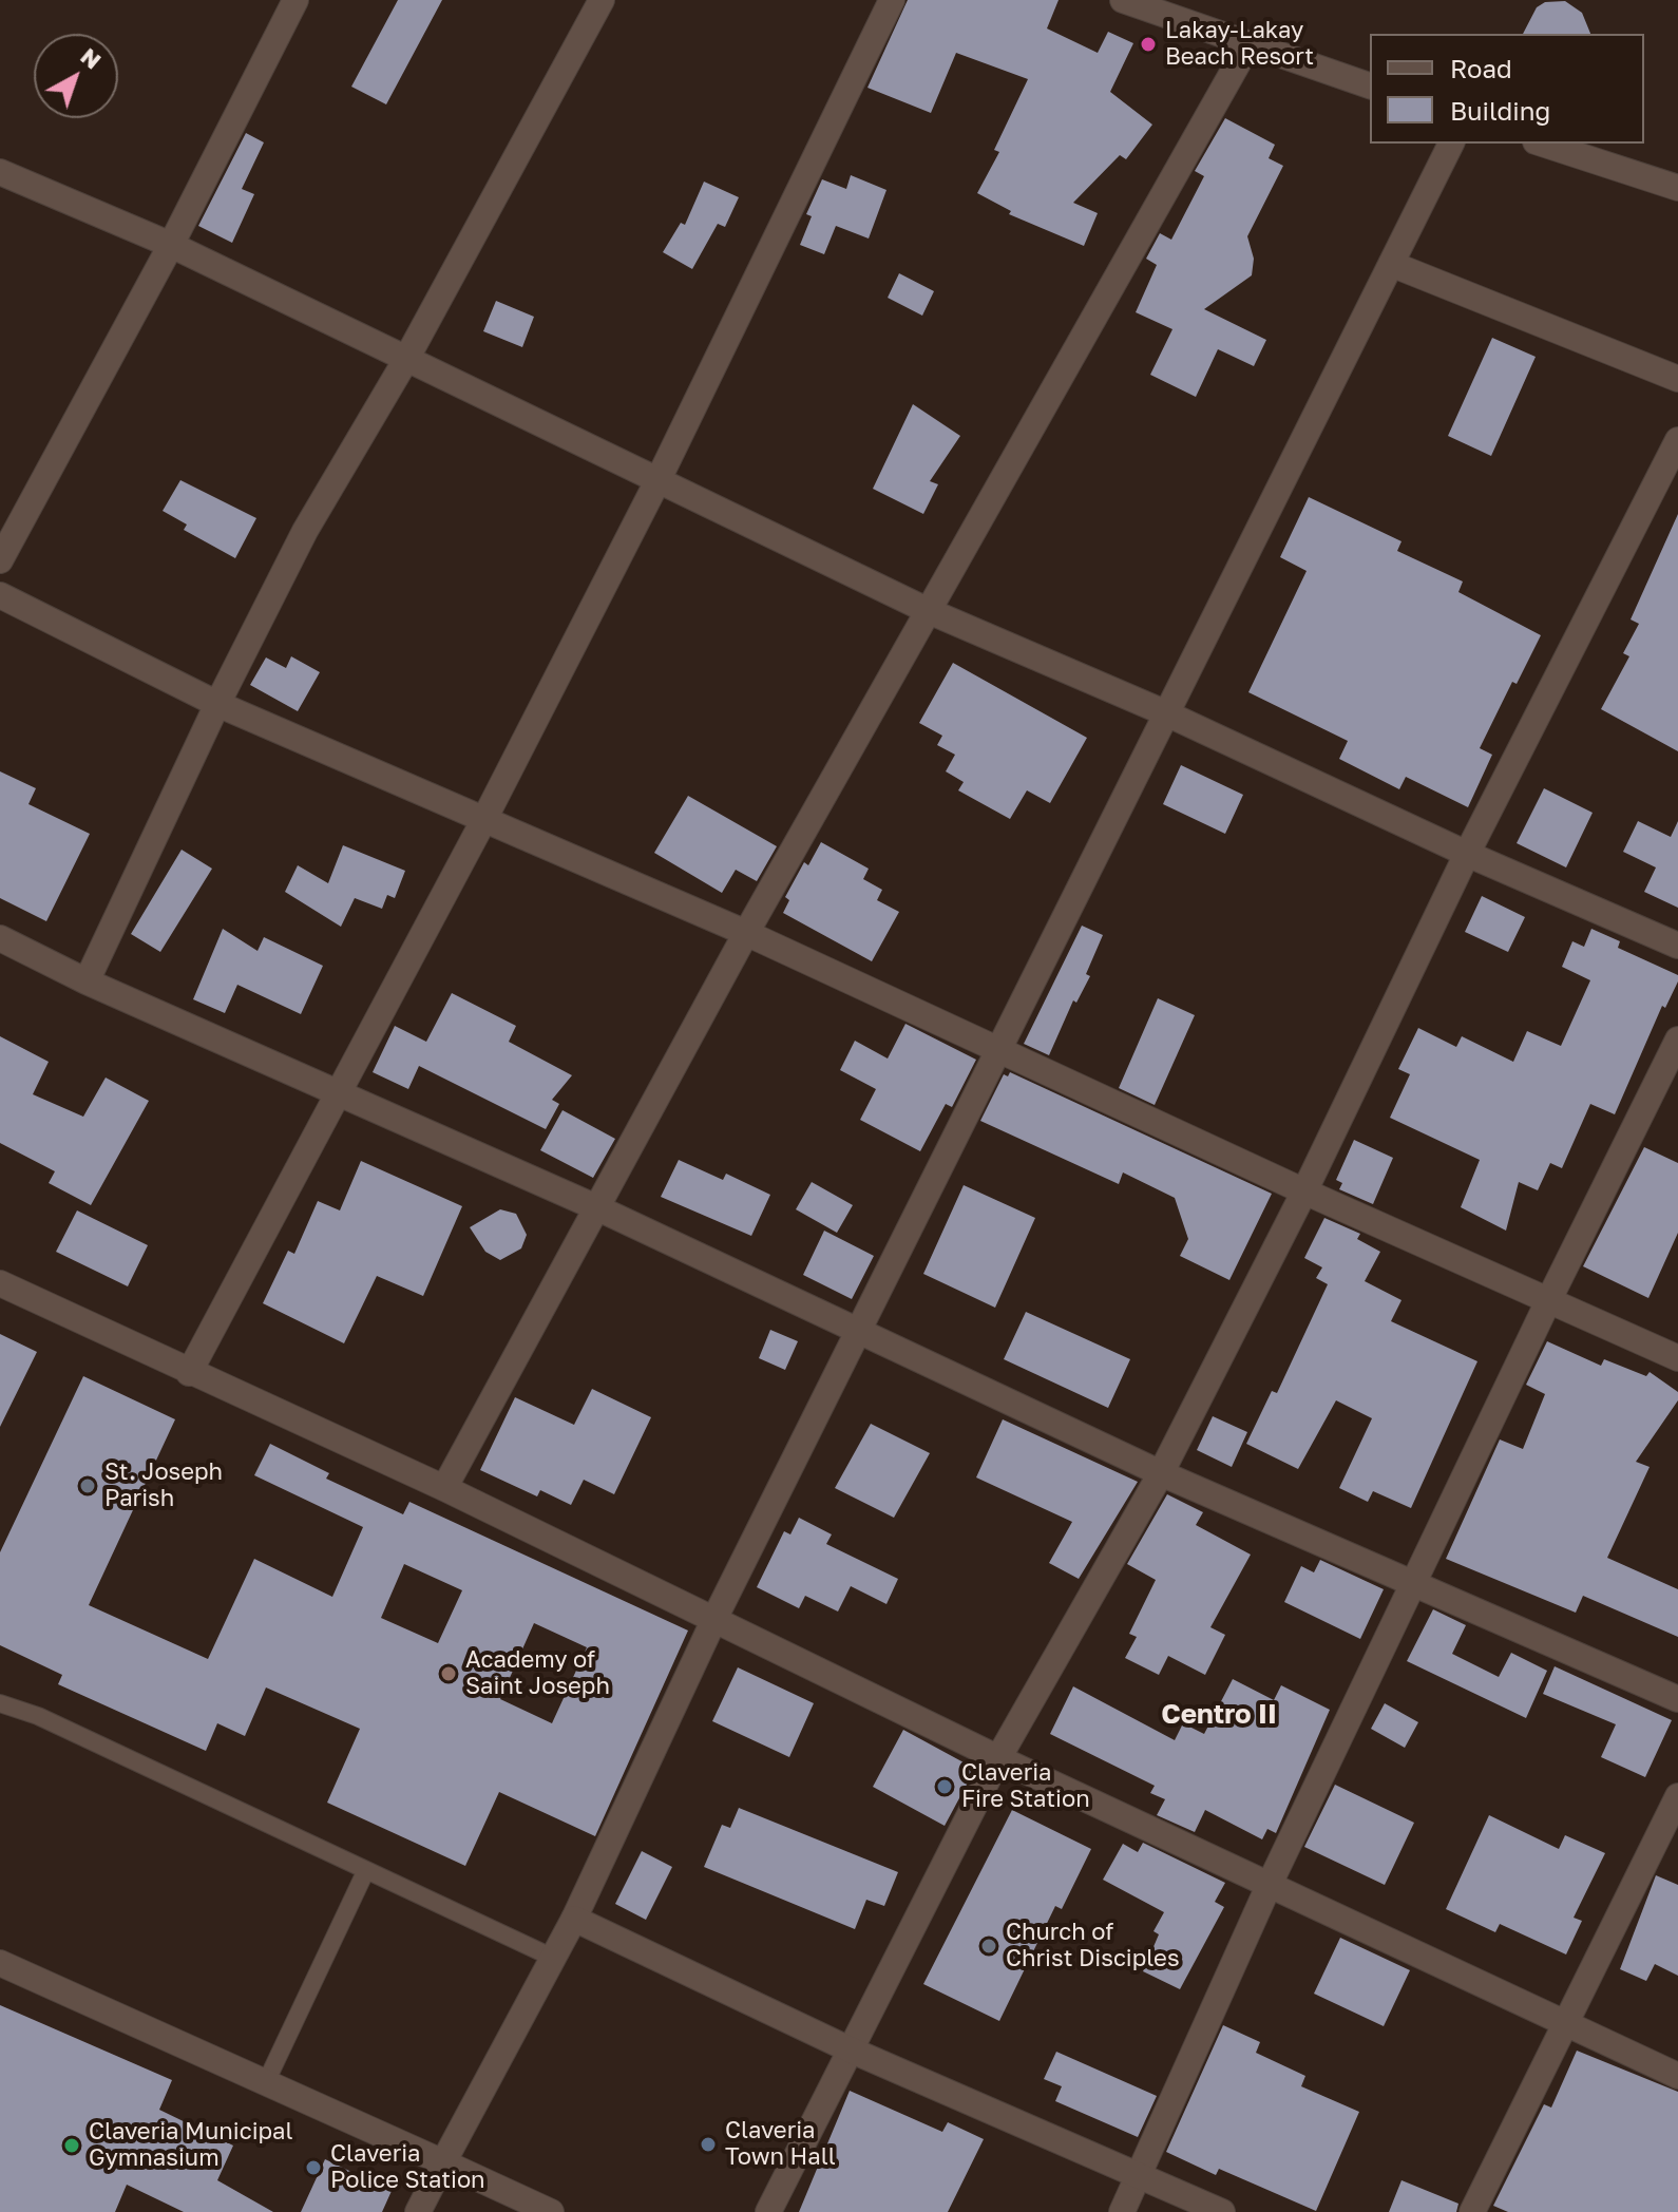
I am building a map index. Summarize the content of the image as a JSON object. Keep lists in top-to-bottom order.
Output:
{
  "districts": ["Centro II"],
  "places": [
    "Lakay-Lakay Beach Resort",
    "St. Joseph Parish",
    "Academy of Saint Joseph",
    "Claveria Fire Station",
    "Church of Christ Disciples",
    "Claveria Town Hall",
    "Claveria Municipal Gymnasium",
    "Claveria Police Station"
  ],
  "legend": ["Road", "Building"],
  "north": "top right"
}
